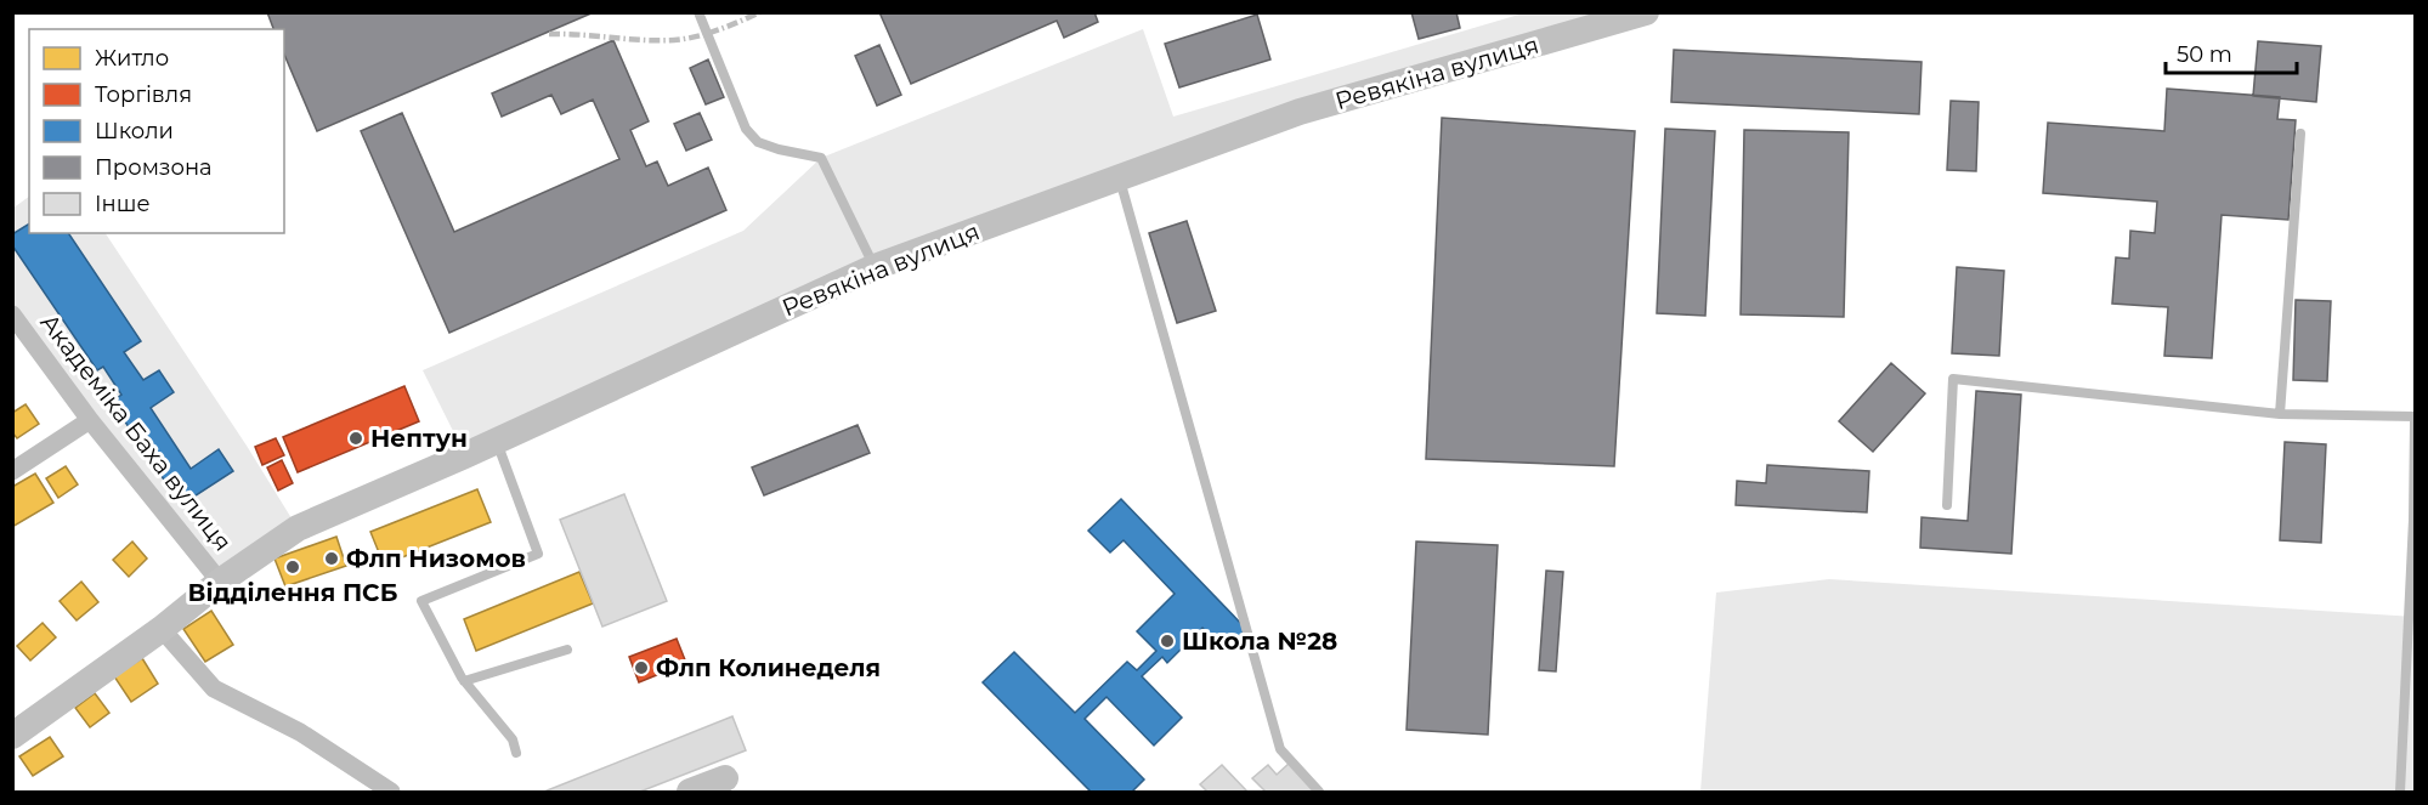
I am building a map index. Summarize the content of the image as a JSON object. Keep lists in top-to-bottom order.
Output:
{
  "streets": {
    "street": ["Ревякіна вулиця", "Академіка Баха вулиця"]
  },
  "crossings": [
    ["Ревякіна вулиця", "Академіка Баха вулиця"]
  ],
  "places": [
    "Нептун",
    "Флп Низомов",
    "Відділення ПСБ",
    "Школа №28",
    "Флп Колинеделя"
  ],
  "legend": [
    "Житло",
    "Торгівля",
    "Школи",
    "Промзона",
    "Інше"
  ],
  "scale_bar": "50 m"
}
